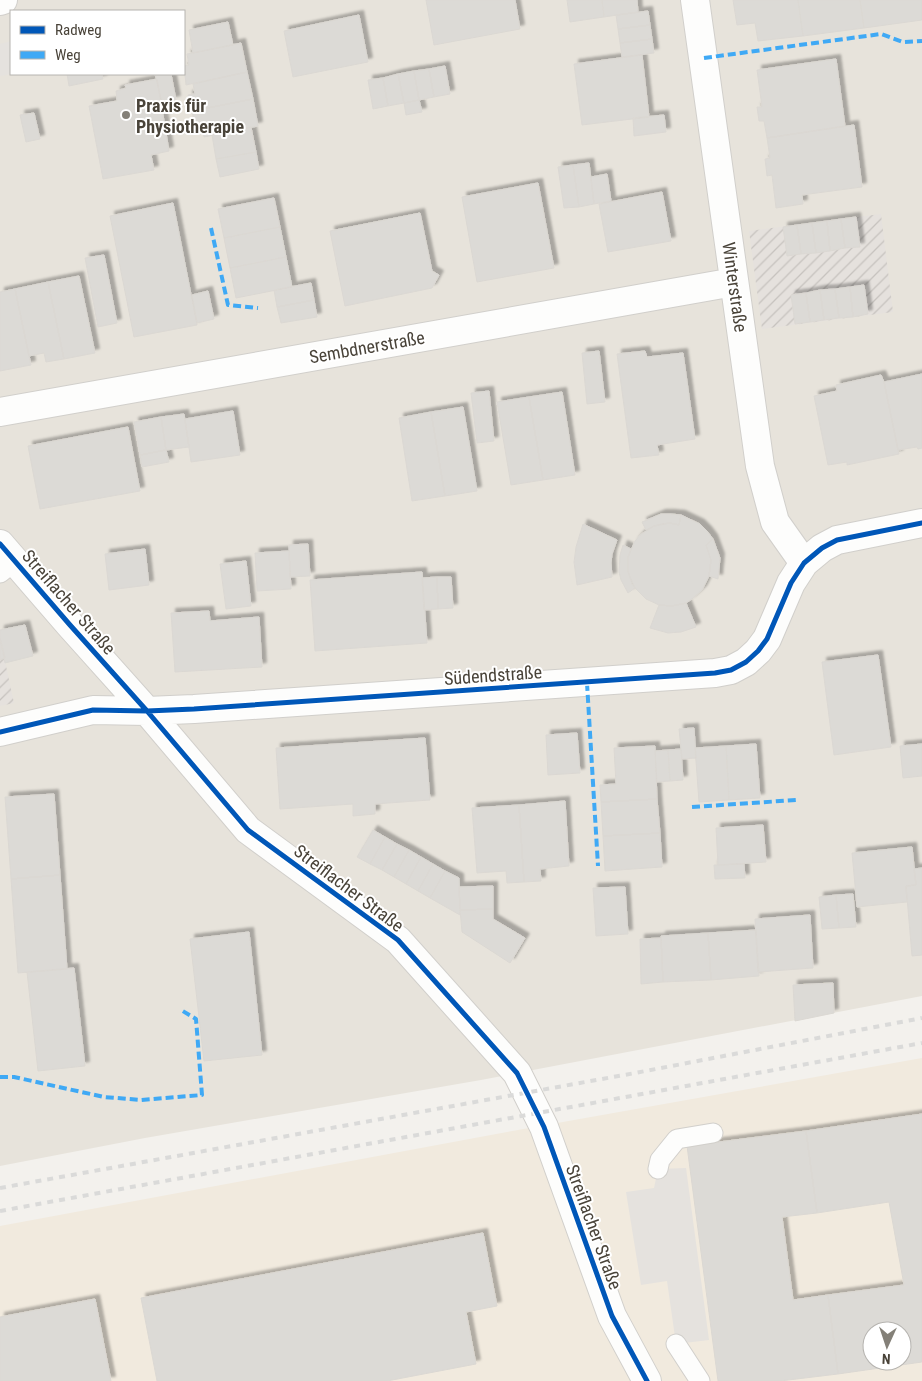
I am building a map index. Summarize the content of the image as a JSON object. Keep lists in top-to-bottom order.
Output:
{
  "streets": {
    "street": [
      "Winterstraße",
      "Sembdnerstraße",
      "Streiflacher Straße",
      "Südendstraße"
    ]
  },
  "crossings": [
    ["Winterstraße", "Sembdnerstraße"],
    ["Winterstraße", "Südendstraße"],
    ["Streiflacher Straße", "Südendstraße"]
  ],
  "places": ["Praxis für Physiotherapie"],
  "legend": ["Radweg", "Weg"],
  "north": "bottom"
}
